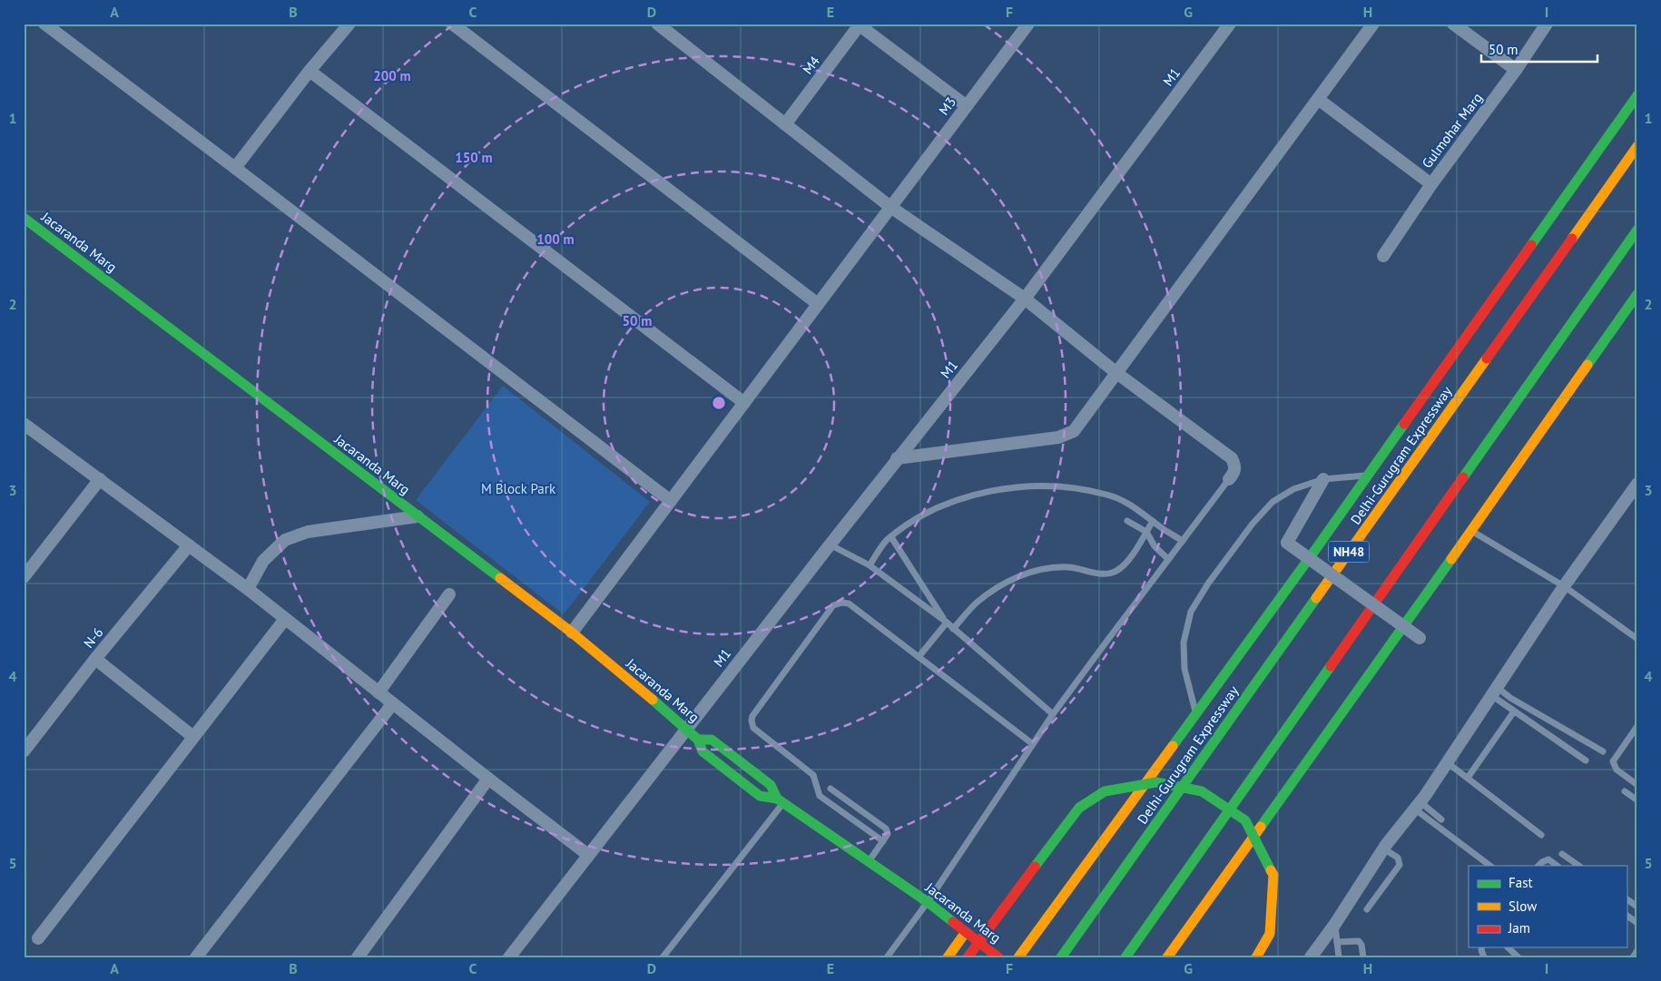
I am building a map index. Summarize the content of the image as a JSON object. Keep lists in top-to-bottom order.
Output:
{
  "streets": {
    "main road": ["Jacaranda Marg", "Delhi-Gurugram Expressway", "NH48"],
    "street": [
      "M4",
      "M1",
      "M3",
      "Gulmohar Marg",
      "N-6"
    ]
  },
  "crossings": [
    ["M1", "Jacaranda Marg"],
    ["M3", "Jacaranda Marg"]
  ],
  "parks": ["M Block Park"],
  "legend": ["Fast", "Slow", "Jam"],
  "scale_bar": "50 m",
  "grid": {
    "columns": [
      "A",
      "B",
      "C",
      "D",
      "E",
      "F",
      "G",
      "H",
      "I"
    ],
    "rows": [
      "1",
      "2",
      "3",
      "4",
      "5"
    ]
  },
  "rings": [
    "200 m",
    "150 m",
    "100 m",
    "50 m"
  ]
}
